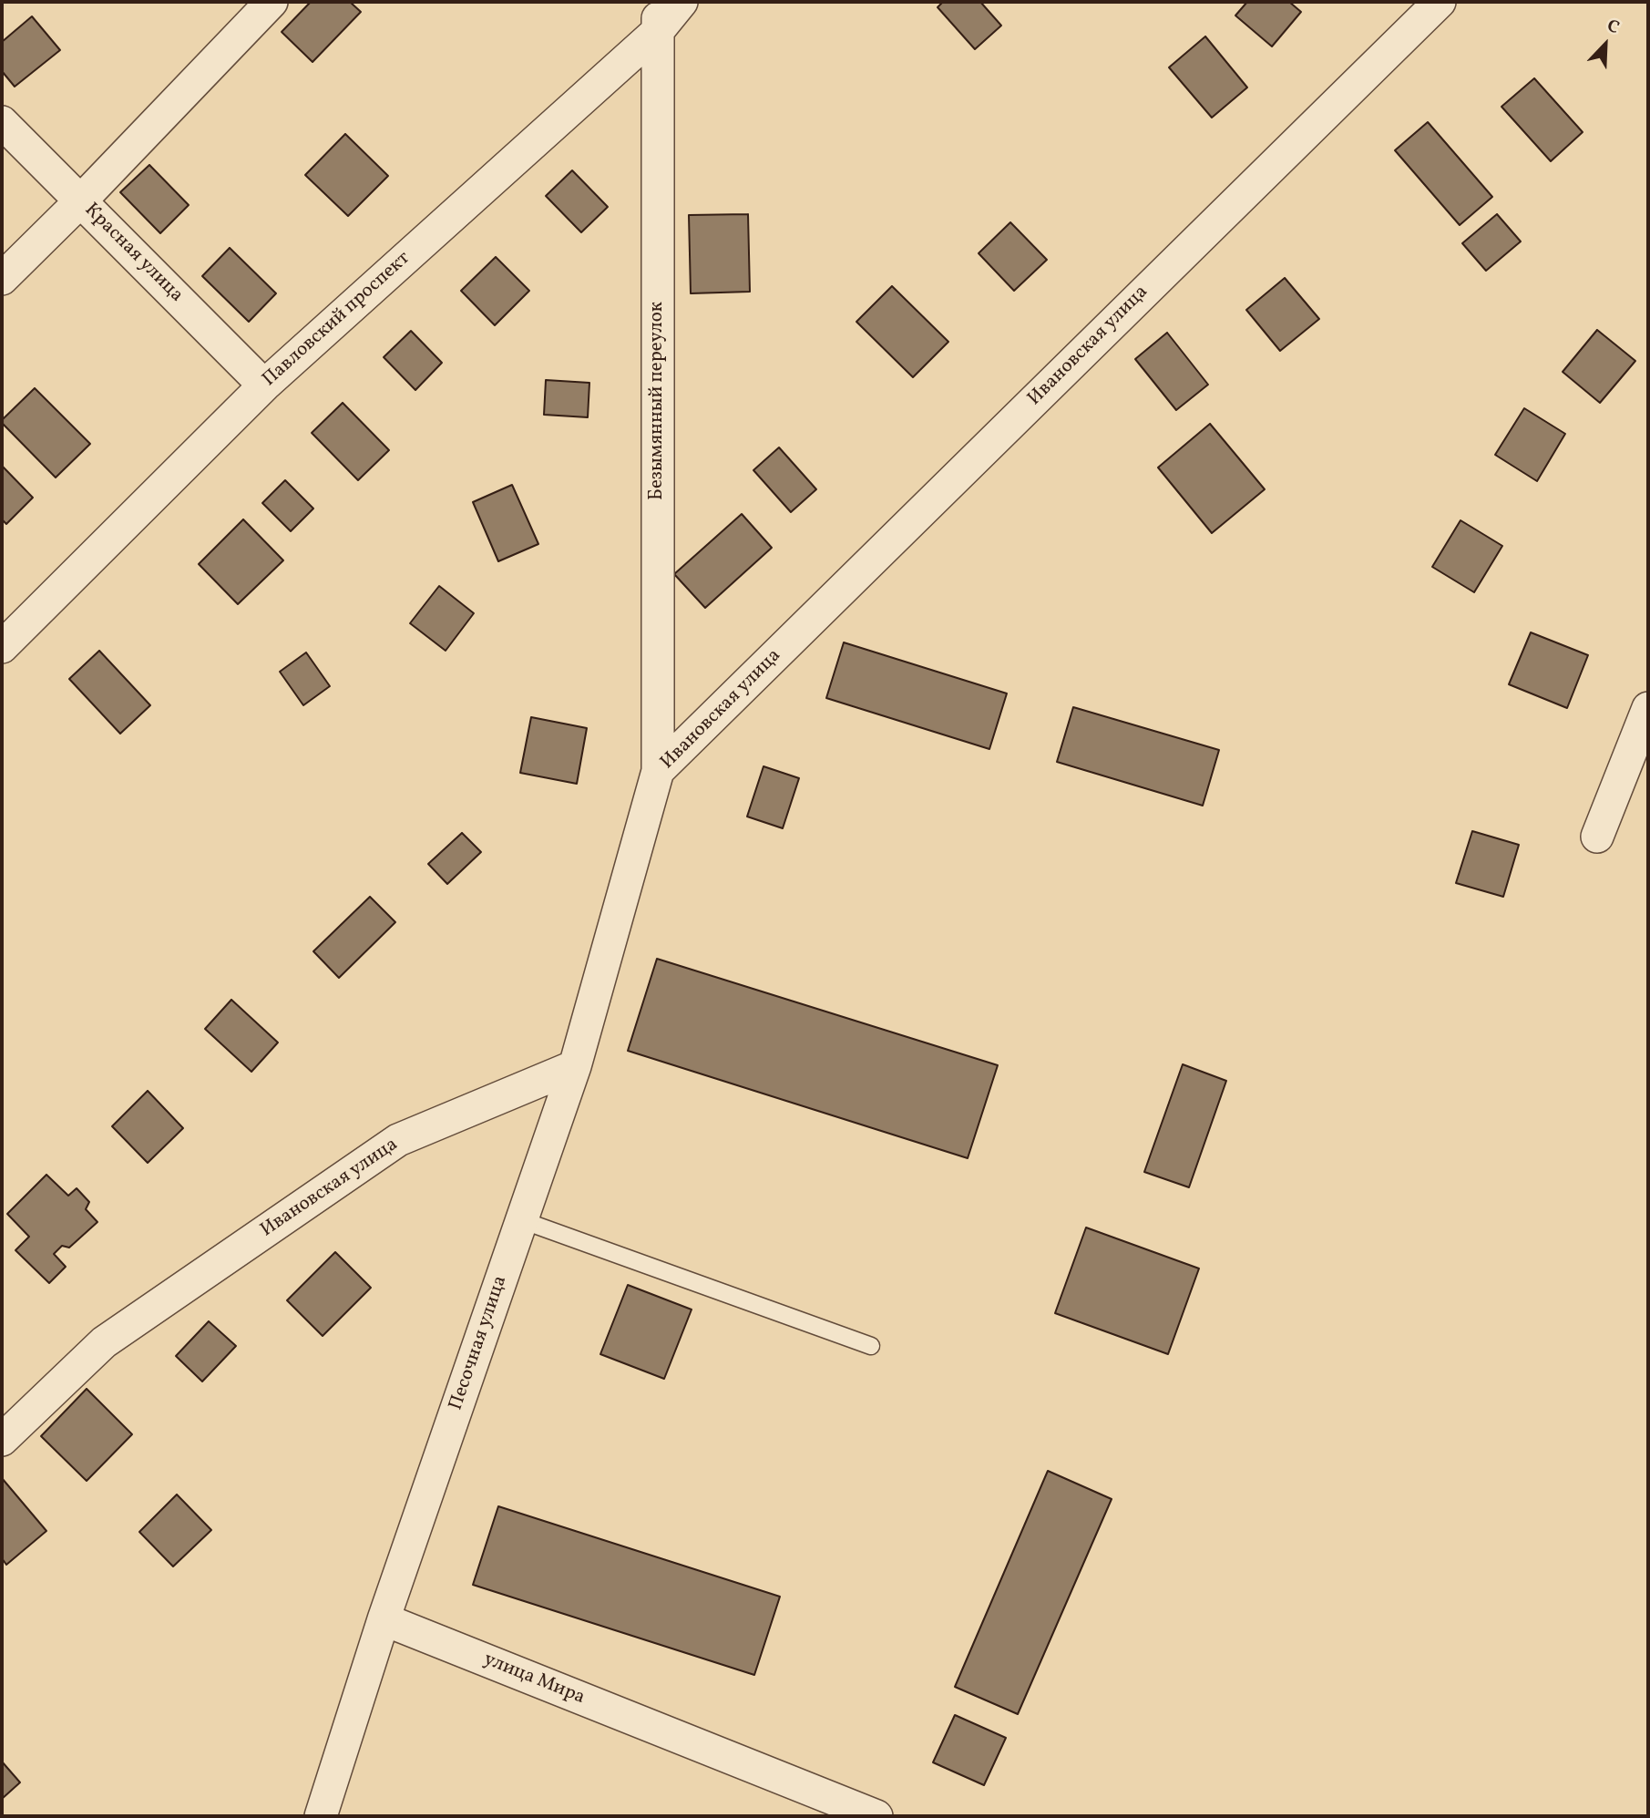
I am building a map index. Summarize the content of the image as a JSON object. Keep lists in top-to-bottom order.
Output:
{
  "streets": {
    "street": [
      "Красная улица",
      "Павловский проспект",
      "Ивановская улица",
      "Безымянный переулок",
      "Песочная улица",
      "улица Мира"
    ]
  },
  "crossings": [
    ["Красная улица", "Павловский проспект"],
    ["Павловский проспект", "Безымянный переулок"],
    ["Ивановская улица", "Безымянный переулок"],
    ["Ивановская улица", "Песочная улица"],
    ["Песочная улица", "улица Мира"]
  ],
  "north": "top right"
}
